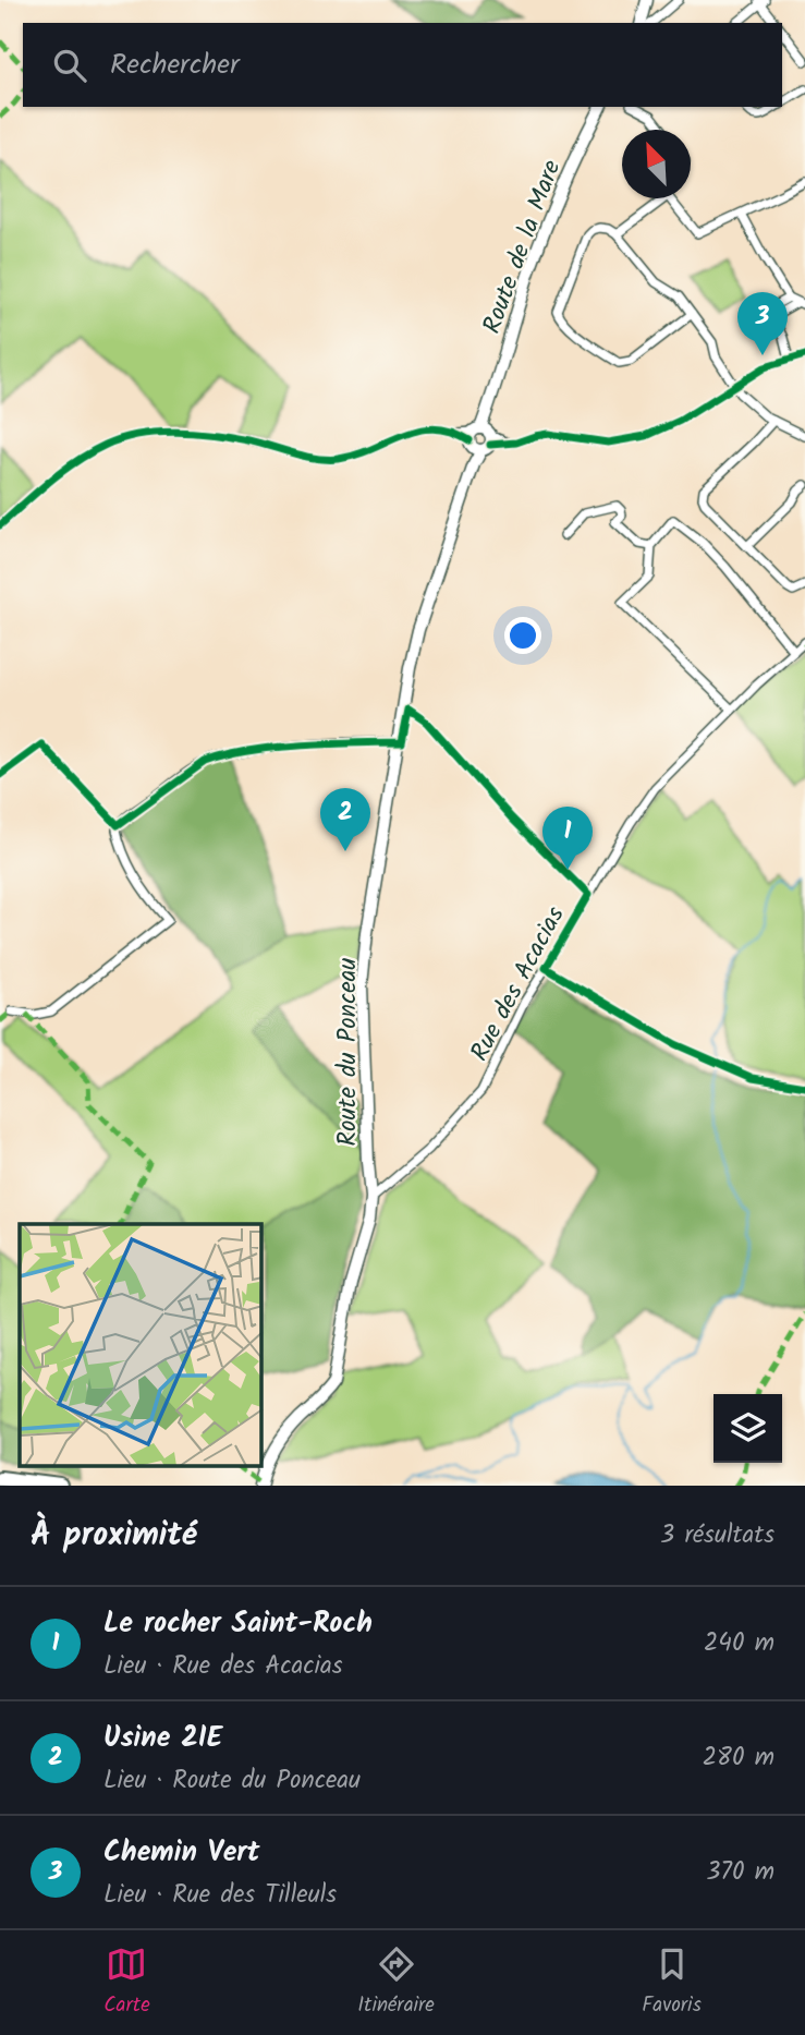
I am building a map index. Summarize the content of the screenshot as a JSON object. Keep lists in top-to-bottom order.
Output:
{
  "streets": {
    "street": ["Route de la Mare", "Rue des Acacias", "Route du Ponceau"]
  },
  "crossings": [
    ["Route de la Mare", "Route du Ponceau"],
    ["Rue des Acacias", "Route du Ponceau"]
  ],
  "north": "top left",
  "page": {
    "search": "Rechercher",
    "pins": ["3", "2", "1"],
    "heading": ["À proximité", "3 résultats"],
    "list": [
      {
        "mark": "1",
        "name": "Le rocher Saint-Roch",
        "note": "Lieu · Rue des Acacias",
        "value": "240 m"
      },
      {
        "mark": "2",
        "name": "Usine 2IE",
        "note": "Lieu · Route du Ponceau",
        "value": "280 m"
      },
      {
        "mark": "3",
        "name": "Chemin Vert",
        "note": "Lieu · Rue des Tilleuls",
        "value": "370 m"
      }
    ],
    "nav": ["Carte", "Itinéraire", "Favoris"]
  }
}
